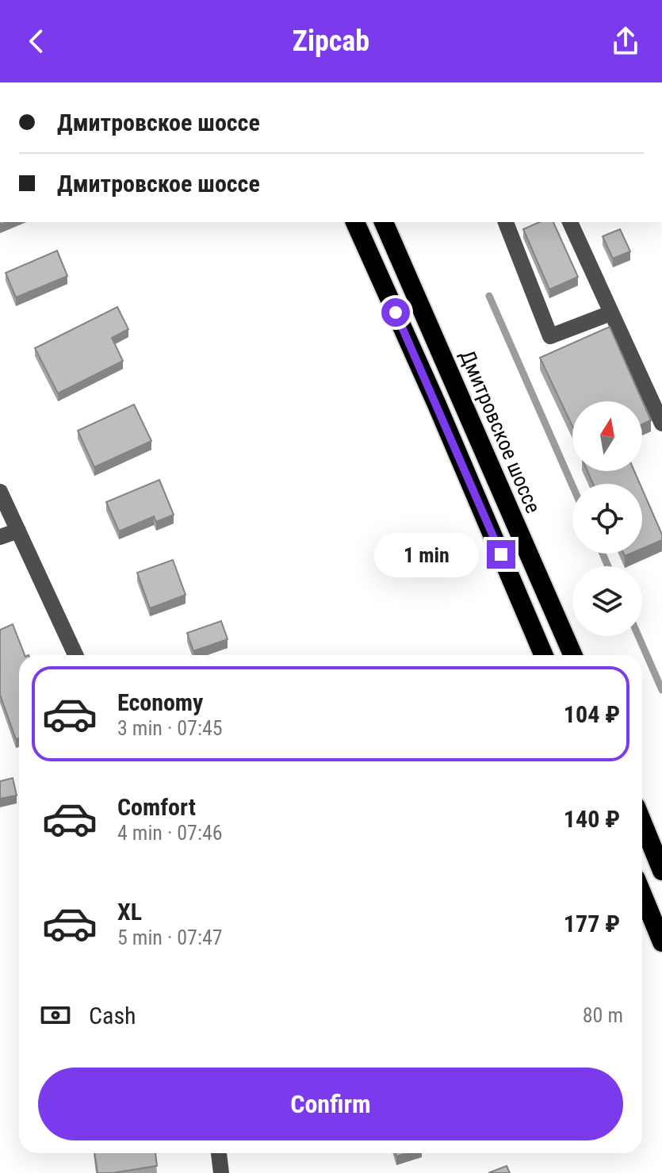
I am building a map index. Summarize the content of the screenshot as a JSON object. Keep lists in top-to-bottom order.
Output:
{
  "streets": {
    "highway": ["Дмитровское шоссе"]
  },
  "north": "top",
  "page": {
    "header": "Zipcab",
    "banner": ["Дмитровское шоссе", "Дмитровское шоссе"],
    "bubble": "1 min",
    "list": [
      {
        "name": "Economy",
        "note": "3 min · 07:45",
        "value": "104 ₽"
      },
      {
        "name": "Comfort",
        "note": "4 min · 07:46",
        "value": "140 ₽"
      },
      {
        "name": "XL",
        "note": "5 min · 07:47",
        "value": "177 ₽"
      }
    ],
    "pay": ["Cash", "80 m"],
    "buttons": "Confirm"
  }
}
